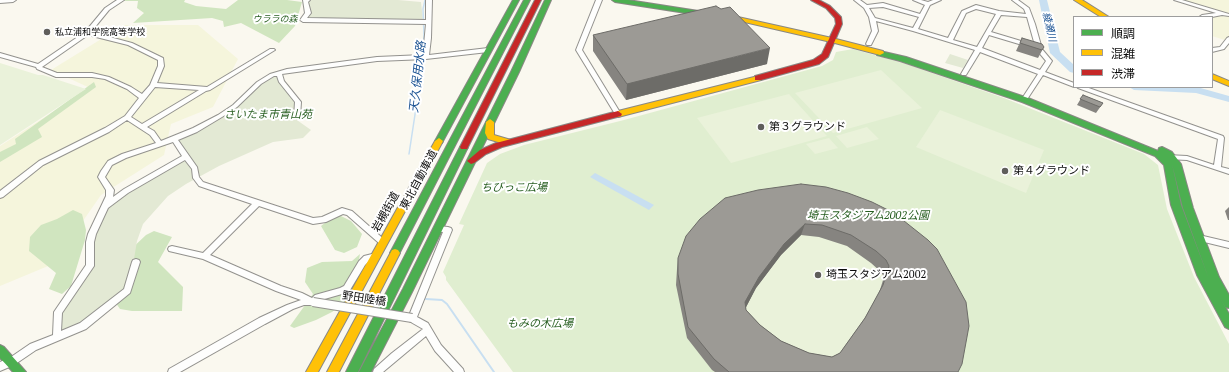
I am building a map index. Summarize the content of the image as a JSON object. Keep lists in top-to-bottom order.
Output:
{
  "streets": {
    "main road": ["東北自動車道", "岩槻街道"],
    "street": ["野田陸橋"]
  },
  "water": ["綾瀬川", "天久保用水路"],
  "parks": [
    "ウララの森",
    "さいたま市青山苑",
    "ちびっこ広場",
    "埼玉スタジアム2002公園",
    "もみの木広場"
  ],
  "places": [
    "私立浦和学院高等学校",
    "第３グラウンド",
    "第４グラウンド",
    "埼玉スタジアム2002"
  ],
  "legend": ["順調", "混雑", "渋滞"]
}
